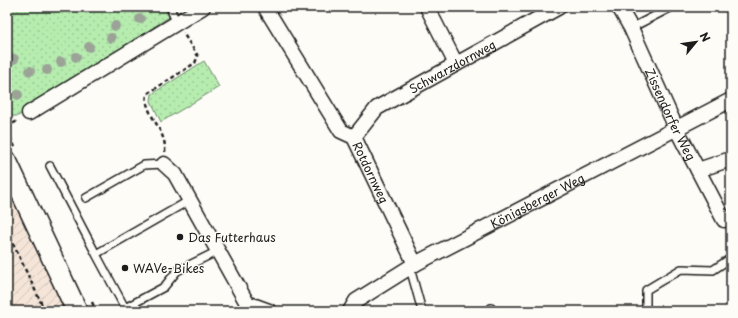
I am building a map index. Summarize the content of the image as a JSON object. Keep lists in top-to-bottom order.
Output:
{
  "streets": {
    "street": [
      "Schwarzdornweg",
      "Zissendorfer Weg",
      "Rotdornweg",
      "Königsberger Weg"
    ]
  },
  "crossings": [
    ["Schwarzdornweg", "Rotdornweg"],
    ["Zissendorfer Weg", "Königsberger Weg"],
    ["Rotdornweg", "Königsberger Weg"]
  ],
  "places": ["Das Futterhaus", "WAVe-Bikes"],
  "north": "top right"
}
